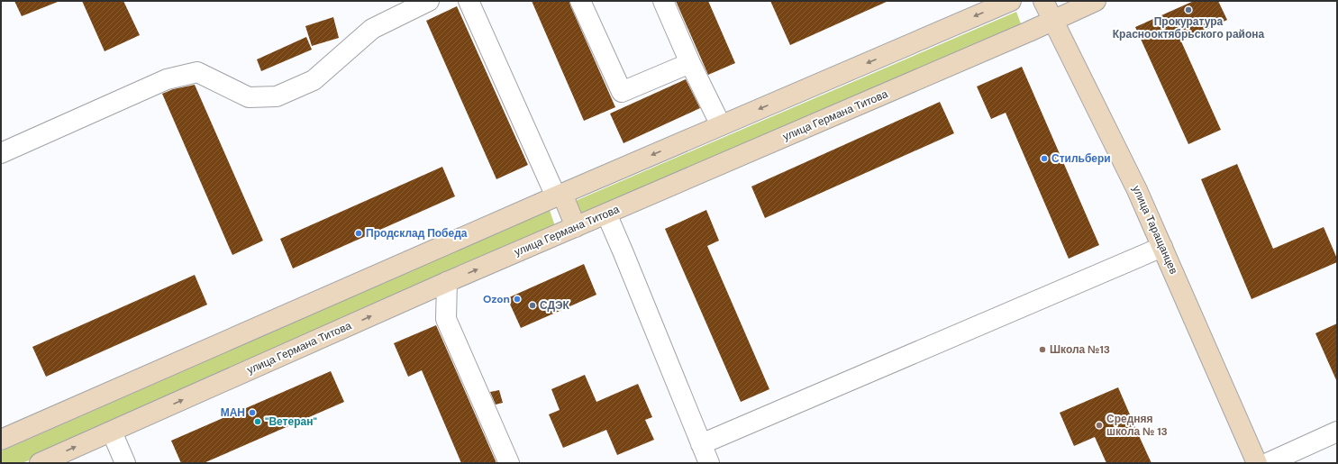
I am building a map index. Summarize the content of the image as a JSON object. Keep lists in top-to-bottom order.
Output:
{
  "streets": {
    "street": ["улица Германа Титова", "улица Таращанцев"]
  },
  "crossings": [
    ["улица Германа Титова", "улица Таращанцев"]
  ],
  "places": [
    "Прокуратура Краснооктябрьского района",
    "Стильбери",
    "Продсклад Победа",
    "Ozon",
    "СДЭК",
    "Школа №13",
    "МАН",
    "\"Ветеран\"",
    "Средняя школа № 13"
  ]
}
